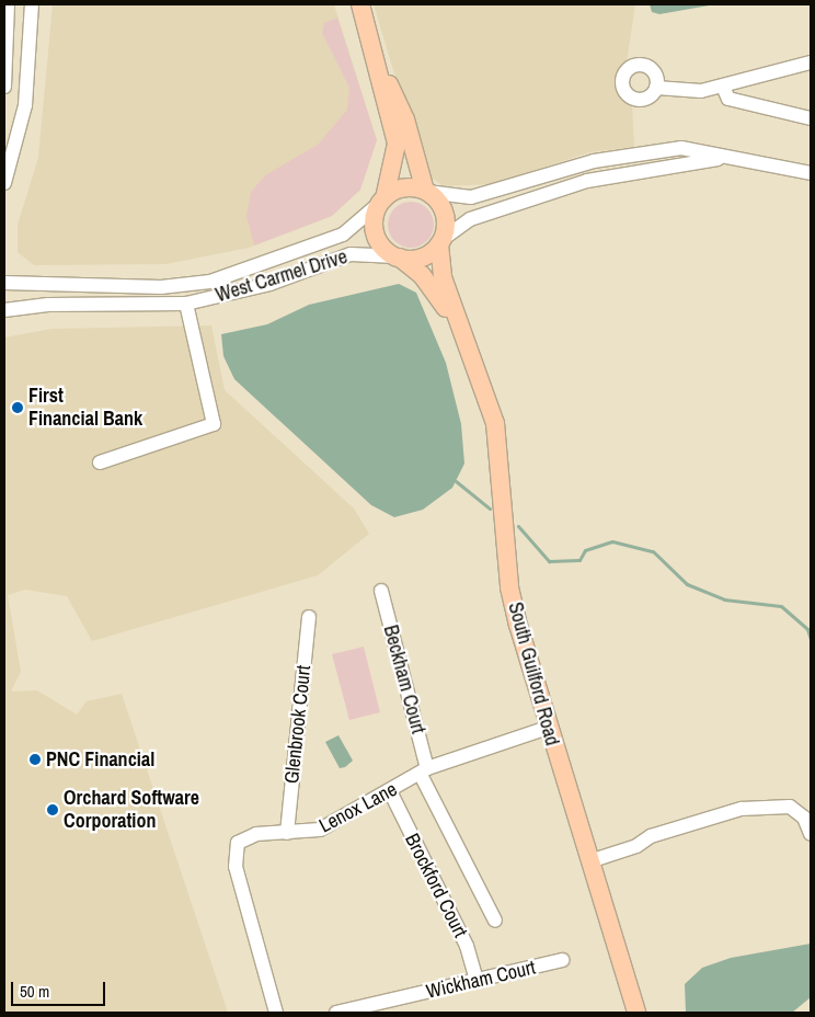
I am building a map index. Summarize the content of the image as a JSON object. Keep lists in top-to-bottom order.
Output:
{
  "streets": {
    "main road": ["South Guilford Road"],
    "street": [
      "West Carmel Drive",
      "Beckham Court",
      "Glenbrook Court",
      "Lenox Lane",
      "Brockford Court",
      "Wickham Court"
    ]
  },
  "crossings": [
    ["West Carmel Drive", "South Guilford Road"],
    ["South Guilford Road", "Lenox Lane"],
    ["Beckham Court", "Lenox Lane"],
    ["Beckham Court", "Brockford Court"],
    ["Glenbrook Court", "Lenox Lane"],
    ["Lenox Lane", "Brockford Court"],
    ["Brockford Court", "Wickham Court"]
  ],
  "places": ["First Financial Bank", "PNC Financial", "Orchard Software Corporation"],
  "scale_bar": "50 m"
}
